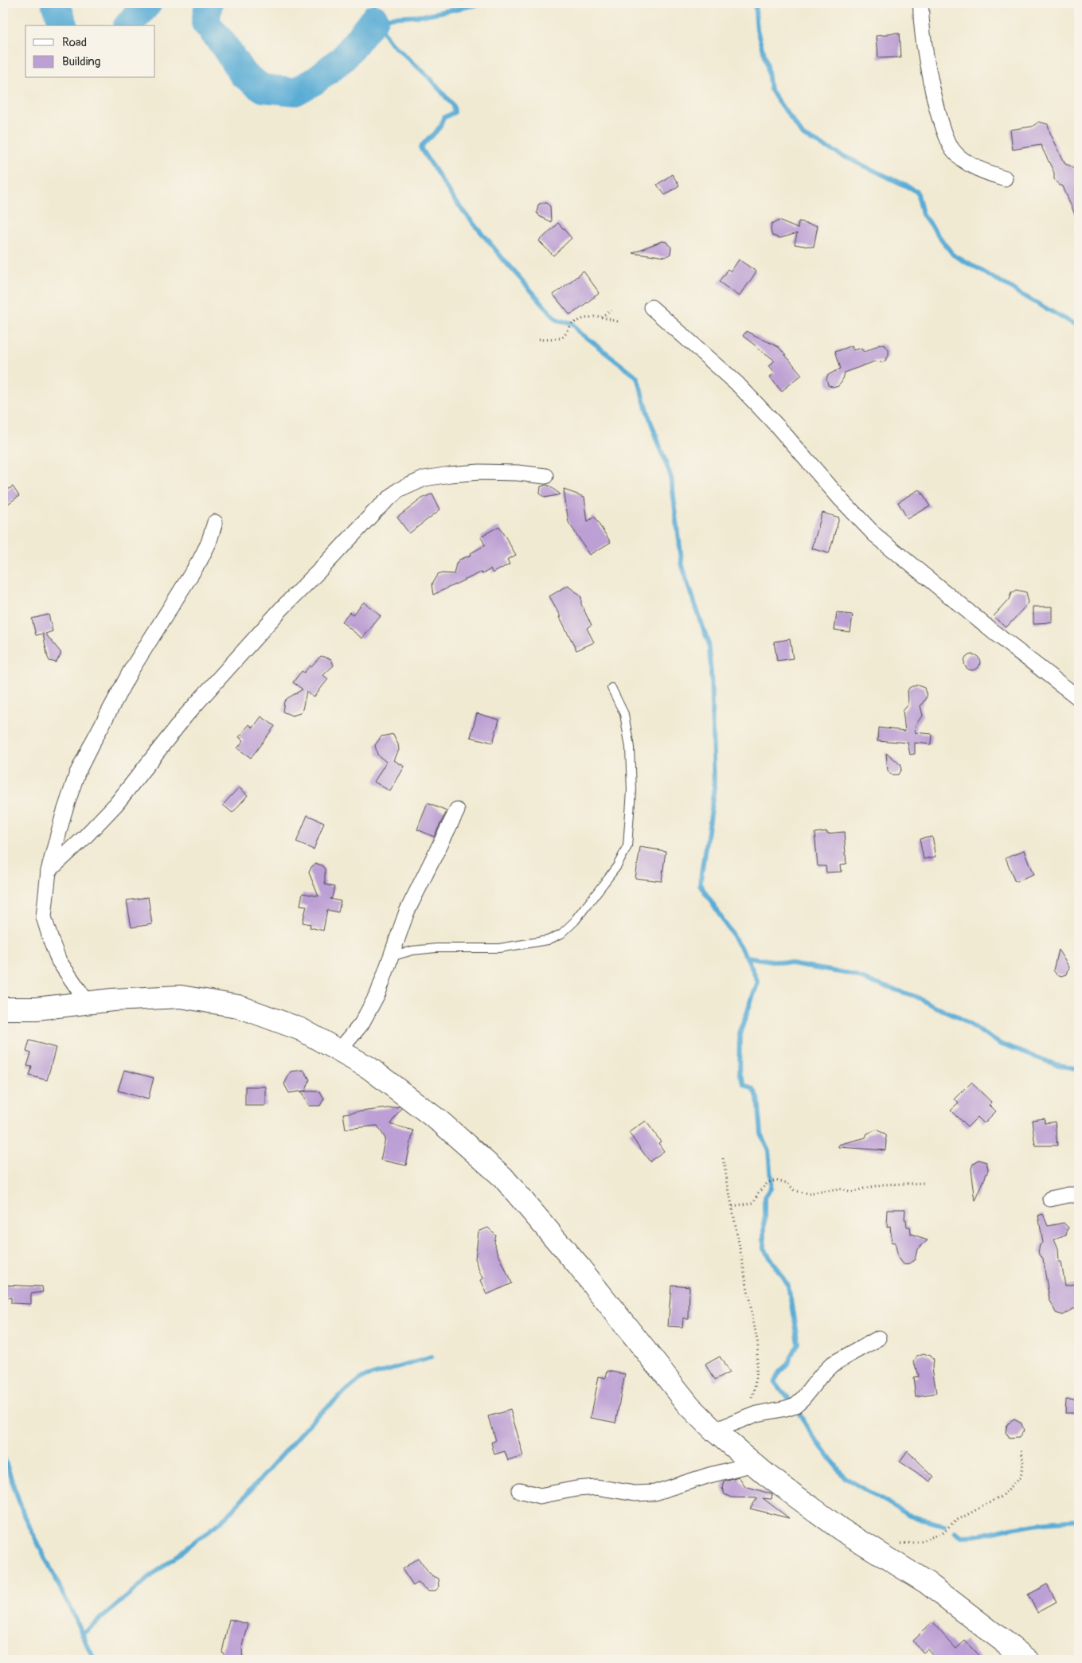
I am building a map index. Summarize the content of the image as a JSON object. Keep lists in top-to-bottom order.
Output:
{
  "legend": ["Road", "Building"]
}
